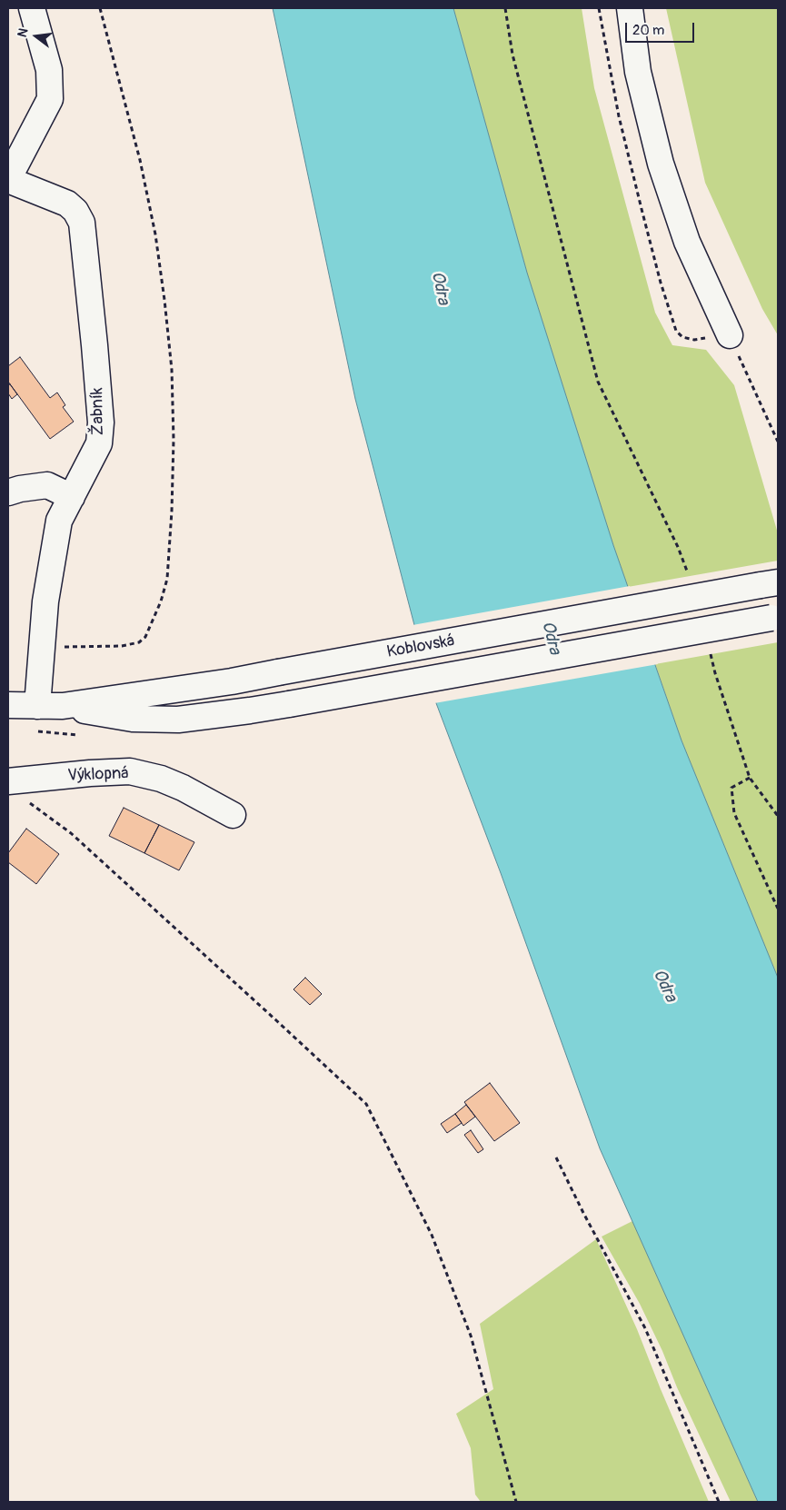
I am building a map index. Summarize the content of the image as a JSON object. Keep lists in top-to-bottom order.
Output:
{
  "streets": {
    "street": ["Žabník", "Koblovská", "Výklopná"]
  },
  "crossings": [
    ["Žabník", "Koblovská"]
  ],
  "water": ["Odra"],
  "scale_bar": "20 m",
  "north": "left"
}
